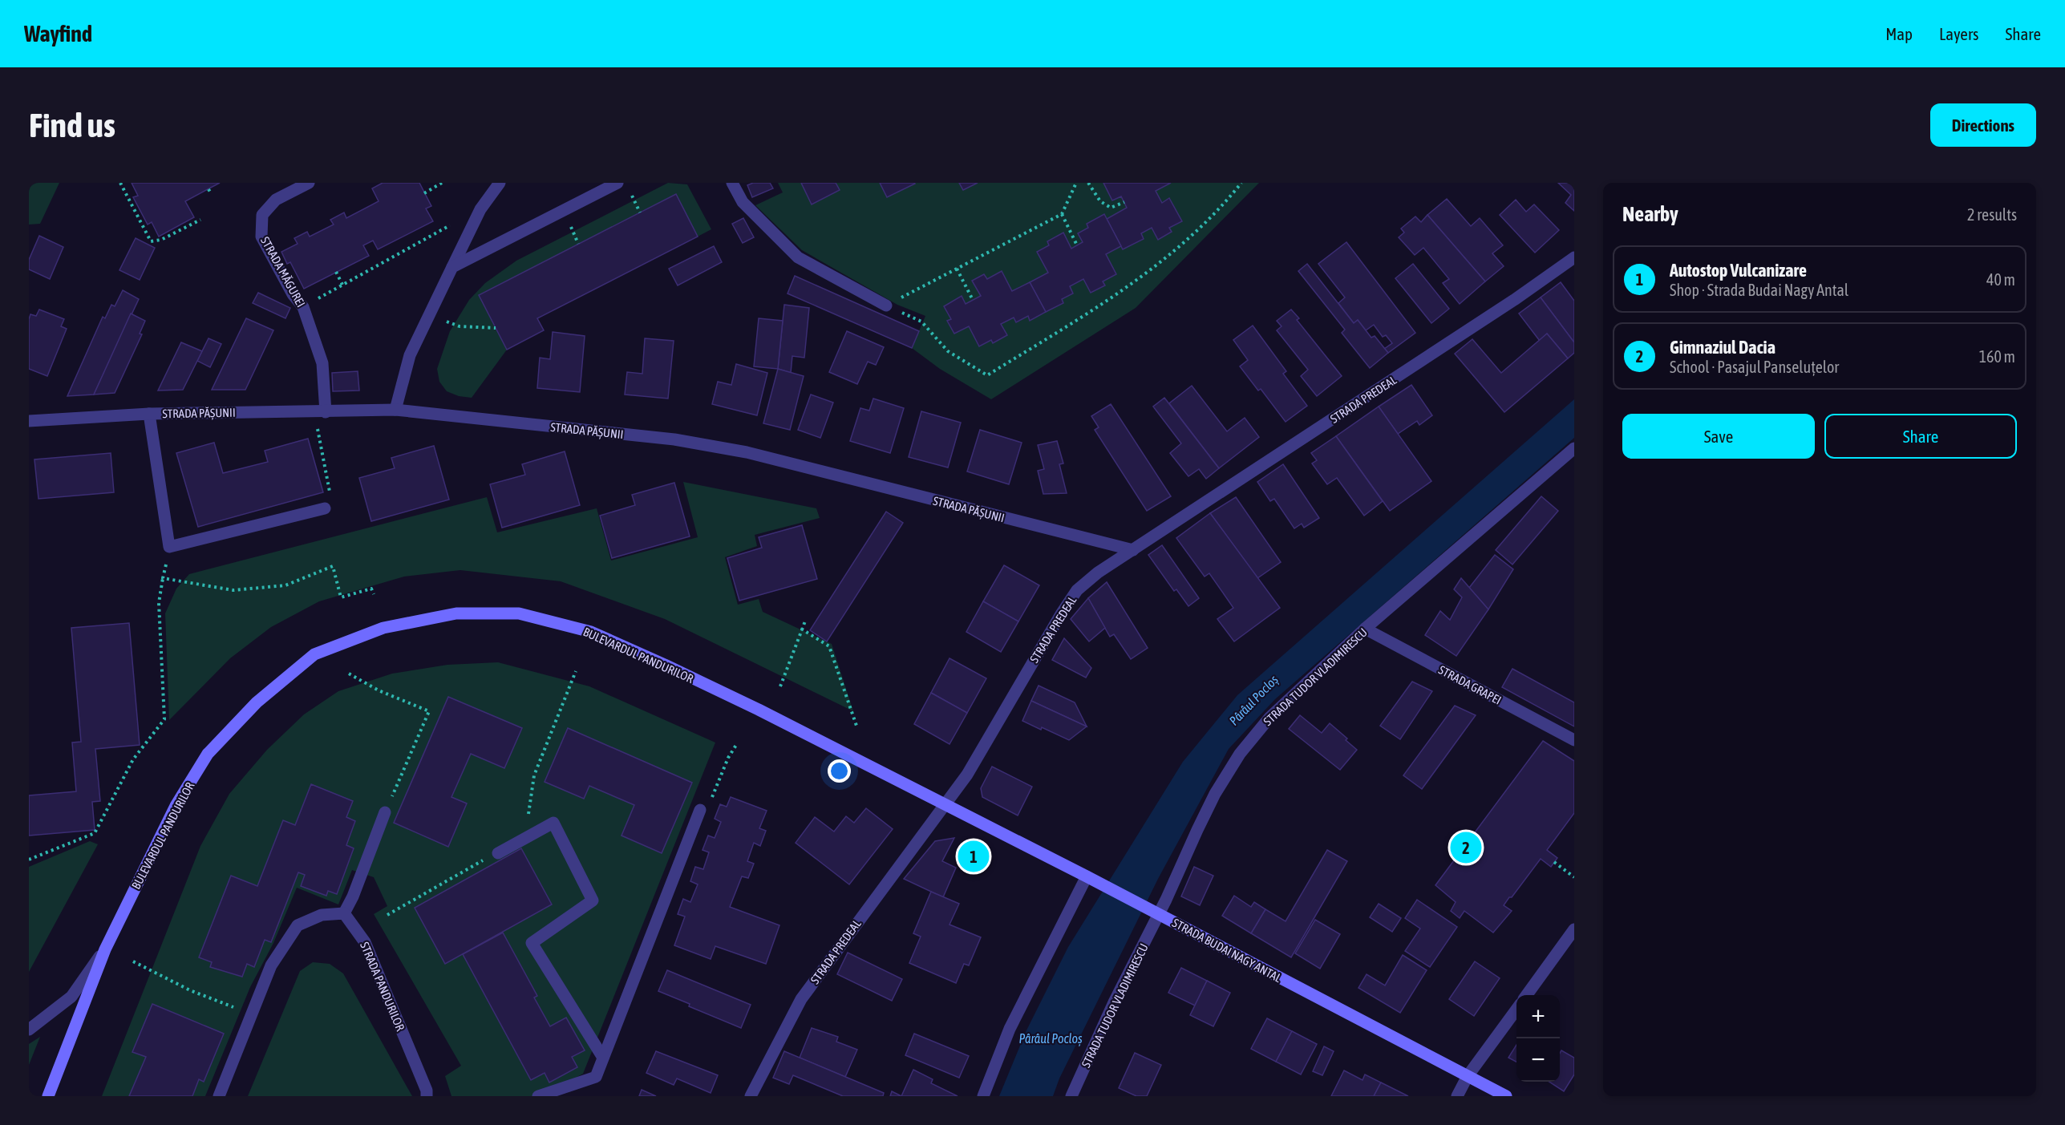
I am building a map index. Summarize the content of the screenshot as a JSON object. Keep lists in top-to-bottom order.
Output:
{
  "streets": {
    "main road": ["BULEVARDUL PANDURILOR", "STRADA BUDAI NAGY ANTAL"],
    "street": [
      "STRADA MĂGUREI",
      "STRADA PREDEAL",
      "STRADA PĂȘUNII",
      "STRADA TUDOR VLADIMIRESCU",
      "STRADA GRAPEI",
      "STRADA PANDURILOR"
    ]
  },
  "crossings": [
    ["STRADA MĂGUREI", "STRADA PĂȘUNII"],
    ["STRADA PREDEAL", "STRADA PĂȘUNII"],
    ["STRADA PREDEAL", "BULEVARDUL PANDURILOR"],
    ["STRADA PREDEAL", "STRADA BUDAI NAGY ANTAL"],
    ["BULEVARDUL PANDURILOR", "STRADA BUDAI NAGY ANTAL"],
    ["STRADA TUDOR VLADIMIRESCU", "STRADA GRAPEI"],
    ["STRADA TUDOR VLADIMIRESCU", "STRADA BUDAI NAGY ANTAL"]
  ],
  "water": ["Pârâul Pocloș"],
  "page": {
    "header": "Wayfind",
    "nav": ["Map", "Layers", "Share"],
    "buttons": [
      "Directions",
      ["Save", "Share"]
    ],
    "title": "Find us",
    "heading": ["Nearby", "2 results"],
    "list": [
      {
        "mark": "1",
        "name": "Autostop Vulcanizare",
        "note": "Shop · Strada Budai Nagy Antal",
        "value": "40 m"
      },
      {
        "mark": "2",
        "name": "Gimnaziul Dacia",
        "note": "School · Pasajul Panseluțelor",
        "value": "160 m"
      }
    ],
    "pins": ["2", "1"],
    "map_buttons": ["+", "−"]
  }
}
